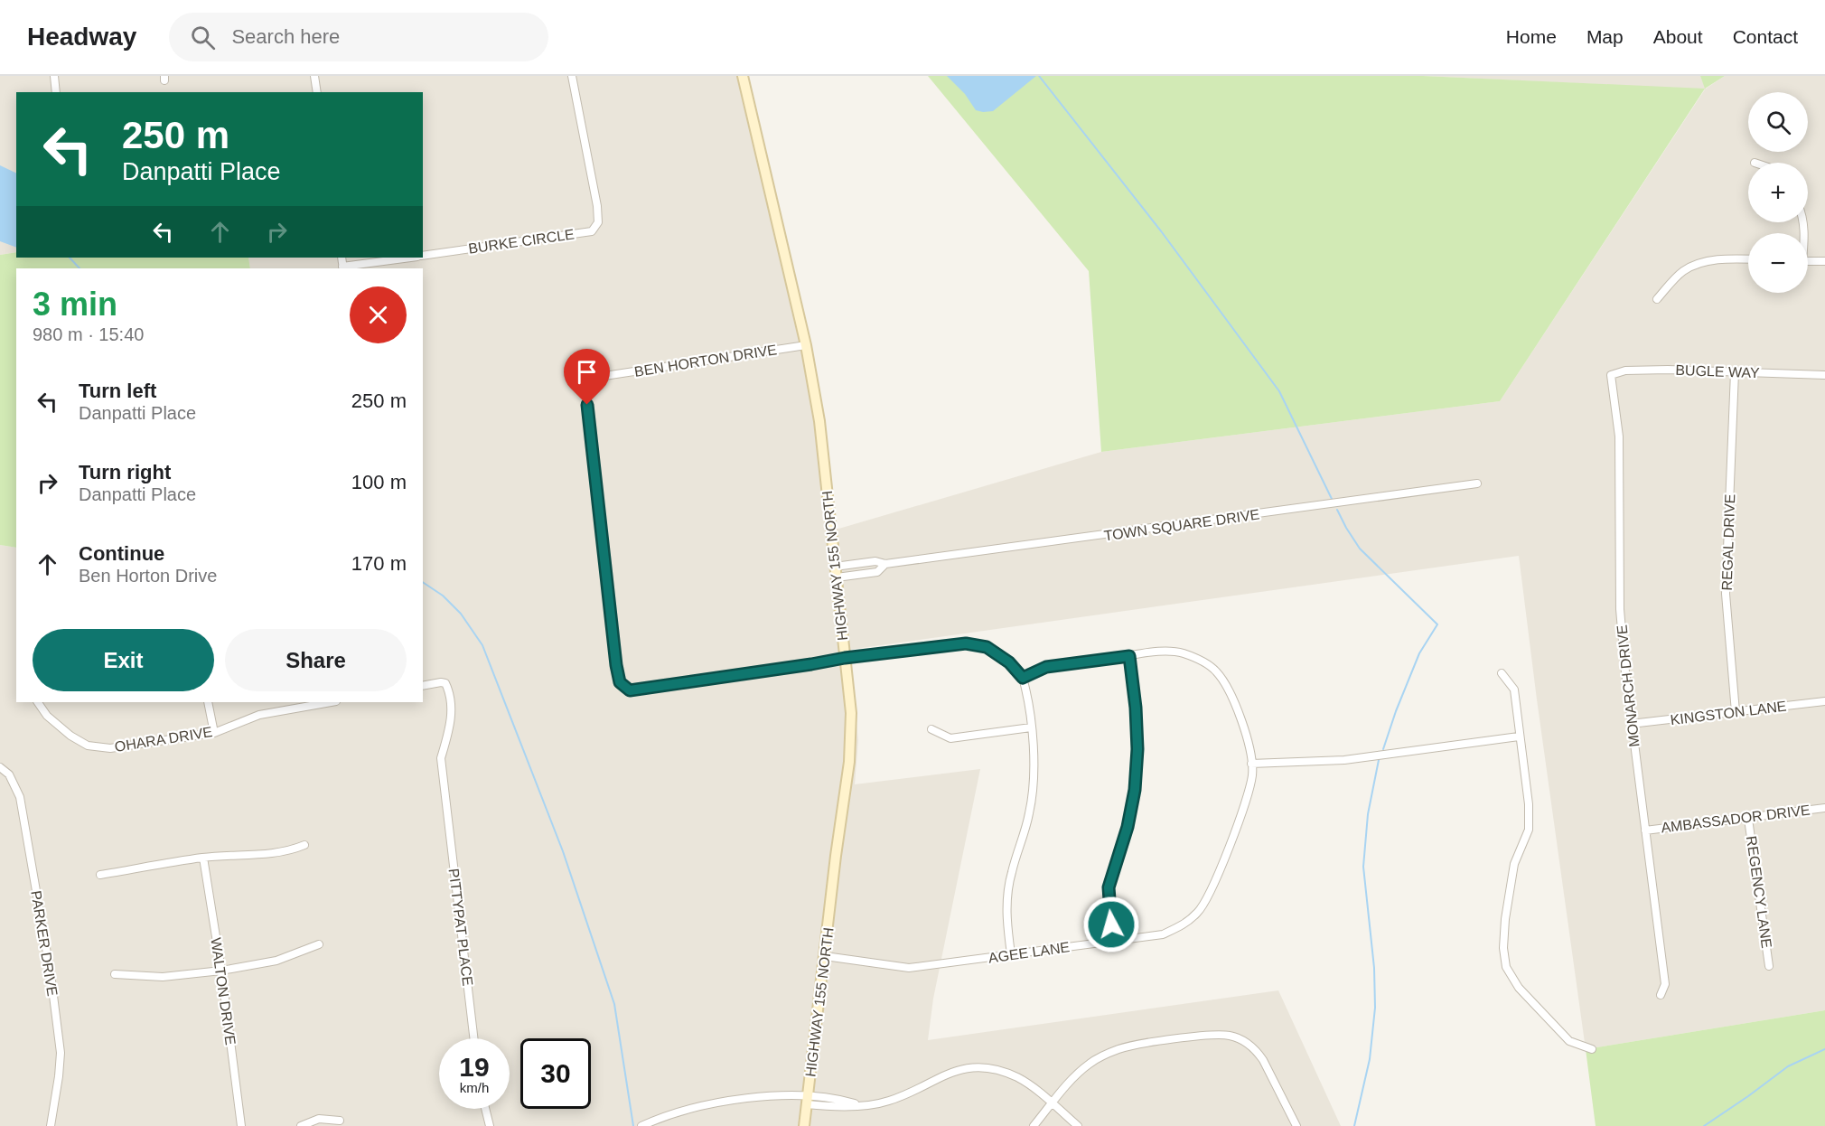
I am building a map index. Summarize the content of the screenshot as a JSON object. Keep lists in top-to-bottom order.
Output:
{
  "streets": {
    "main road": ["HIGHWAY 155 NORTH"],
    "street": [
      "BURKE CIRCLE",
      "BEN HORTON DRIVE",
      "BUGLE WAY",
      "TOWN SQUARE DRIVE",
      "REGAL DRIVE",
      "MONARCH DRIVE",
      "KINGSTON LANE",
      "OHARA DRIVE",
      "AMBASSADOR DRIVE",
      "REGENCY LANE",
      "PITTYPAT PLACE",
      "PARKER DRIVE",
      "AGEE LANE",
      "WALTON DRIVE"
    ]
  },
  "crossings": [
    ["BEN HORTON DRIVE", "HIGHWAY 155 NORTH"],
    ["BEN HORTON DRIVE", "AGEE LANE"],
    ["BUGLE WAY", "REGAL DRIVE"],
    ["BUGLE WAY", "MONARCH DRIVE"],
    ["TOWN SQUARE DRIVE", "HIGHWAY 155 NORTH"],
    ["REGAL DRIVE", "KINGSTON LANE"],
    ["HIGHWAY 155 NORTH", "AGEE LANE"],
    ["MONARCH DRIVE", "KINGSTON LANE"],
    ["MONARCH DRIVE", "AMBASSADOR DRIVE"],
    ["AMBASSADOR DRIVE", "REGENCY LANE"]
  ],
  "page": {
    "header": "Headway",
    "search": "Search here",
    "nav": [
      "Home",
      "Map",
      "About",
      "Contact"
    ],
    "map_buttons": ["+", "−"],
    "turn": ["250 m", "Danpatti Place"],
    "heading": ["3 min", "980 m · 15:40"],
    "list": [
      {
        "name": "Turn left",
        "note": "Danpatti Place",
        "value": "250 m"
      },
      {
        "name": "Turn right",
        "note": "Danpatti Place",
        "value": "100 m"
      },
      {
        "name": "Continue",
        "note": "Ben Horton Drive",
        "value": "170 m"
      }
    ],
    "buttons": ["Exit", "Share"],
    "speed": "19 km/h",
    "limit": "30"
  }
}
